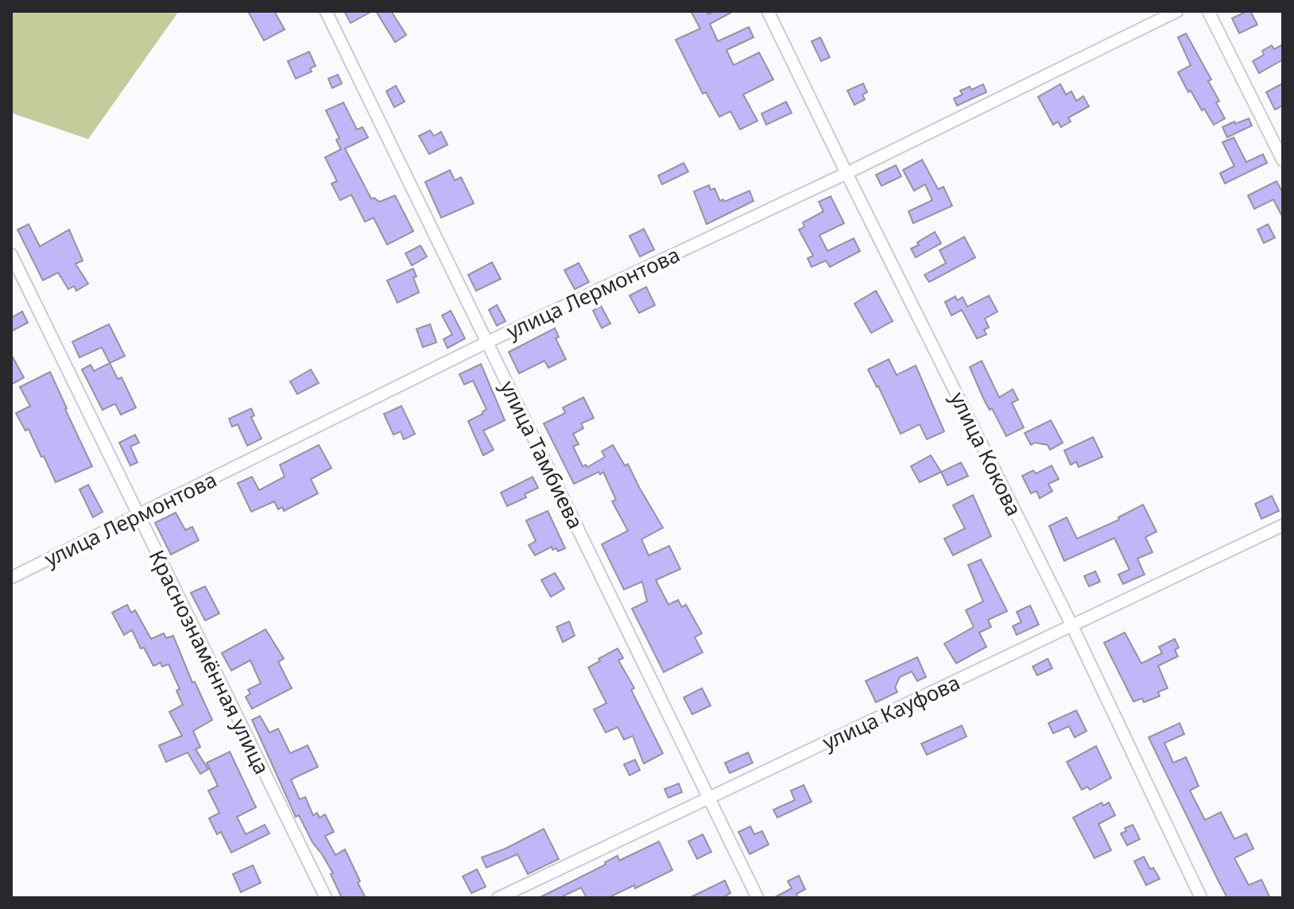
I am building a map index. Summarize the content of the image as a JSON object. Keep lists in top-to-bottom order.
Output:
{
  "streets": {
    "street": [
      "улица Лермонтова",
      "улица Кокова",
      "улица Тамбиева",
      "Краснознамённая улица",
      "улица Кауфова"
    ]
  },
  "crossings": [
    ["улица Лермонтова", "улица Кокова"],
    ["улица Лермонтова", "улица Тамбиева"],
    ["улица Лермонтова", "Краснознамённая улица"],
    ["улица Кокова", "улица Кауфова"],
    ["улица Тамбиева", "улица Кауфова"]
  ]
}
